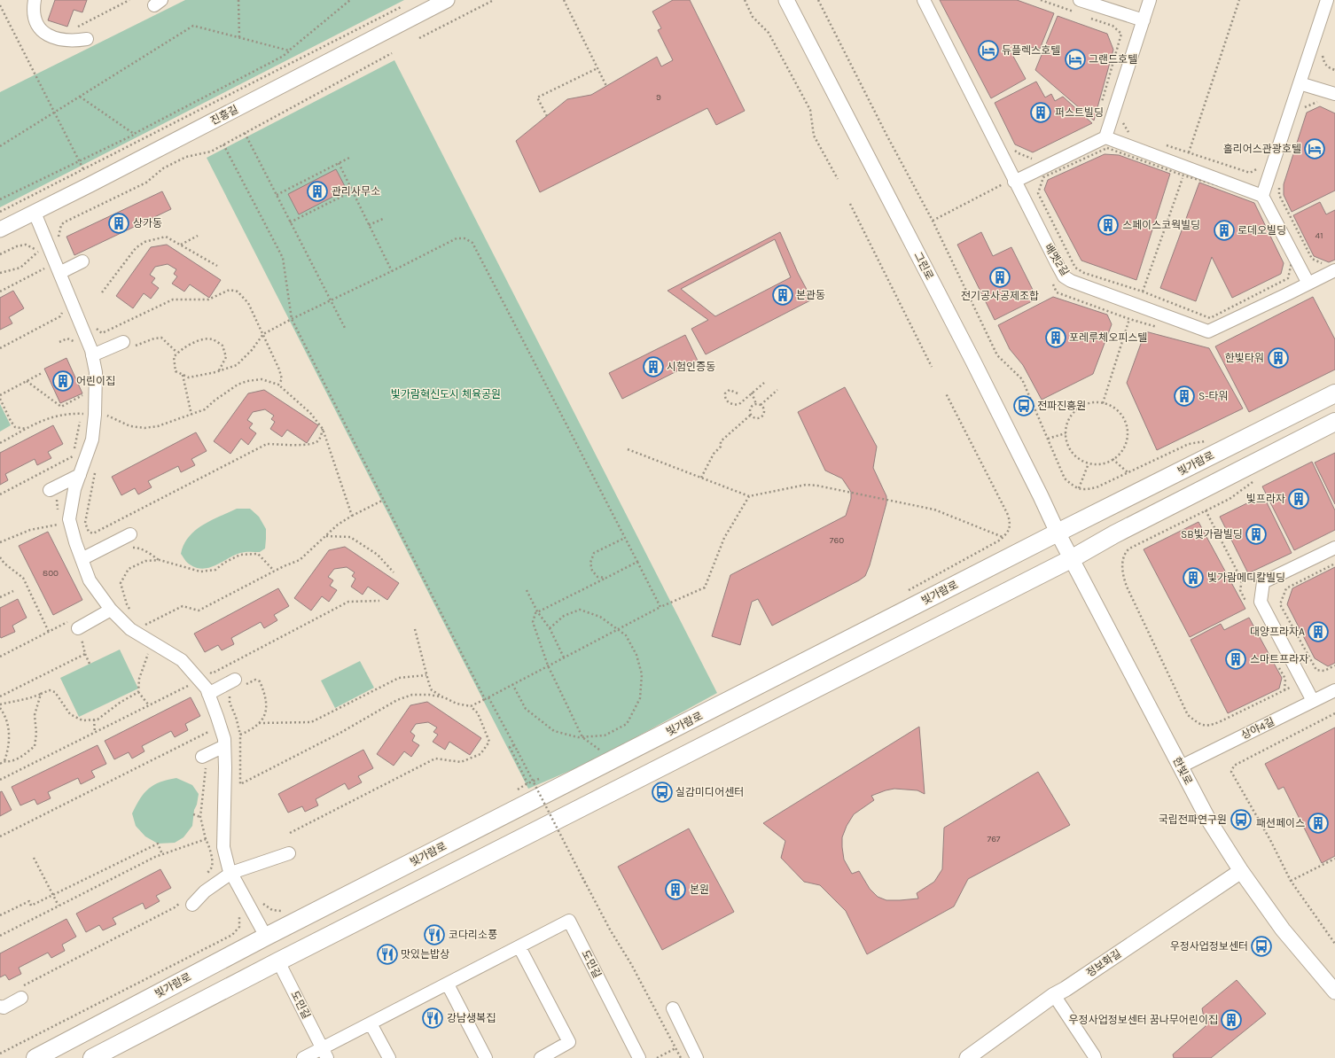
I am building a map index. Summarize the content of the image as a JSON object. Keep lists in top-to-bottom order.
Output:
{
  "streets": {
    "main road": ["빛가람로"],
    "street": [
      "진흥길",
      "배멧2길",
      "그린로",
      "상야4길",
      "한빛로",
      "정보화길",
      "도민길"
    ]
  },
  "crossings": [
    ["그린로", "빛가람로"],
    ["그린로", "한빛로"],
    ["빛가람로", "한빛로"],
    ["상야4길", "한빛로"],
    ["한빛로", "정보화길"]
  ],
  "parks": ["빛가람혁신도시 체육공원"],
  "places": {
    "hotel": ["듀플렉스호텔", "그랜드호텔", "홀리어스관광호텔"],
    "building": [
      "퍼스트빌딩",
      "관리사무소",
      "상가동",
      "스페이스코웍빌딩",
      "로데오빌딩",
      "전기공사공제조합",
      "본관동",
      "포레루체오피스텔",
      "한빛타워",
      "시험인증동",
      "어린이집",
      "S-타워",
      "빛프라자",
      "SB빛가람빌딩",
      "빛가람메디칼빌딩",
      "대양프라자A",
      "스마트프라자",
      "패션페이스",
      "본원",
      "우정사업정보센터 꿈나무어린이집"
    ],
    "bus stop": [
      "전파진흥원",
      "실감미디어센터",
      "국립전파연구원",
      "우정사업정보센터"
    ],
    "restaurant": ["코다리소풍", "맛있는밥상", "강남생복집"]
  },
  "house_numbers": [
    "9",
    "41",
    "760",
    "800",
    "767"
  ]
}
